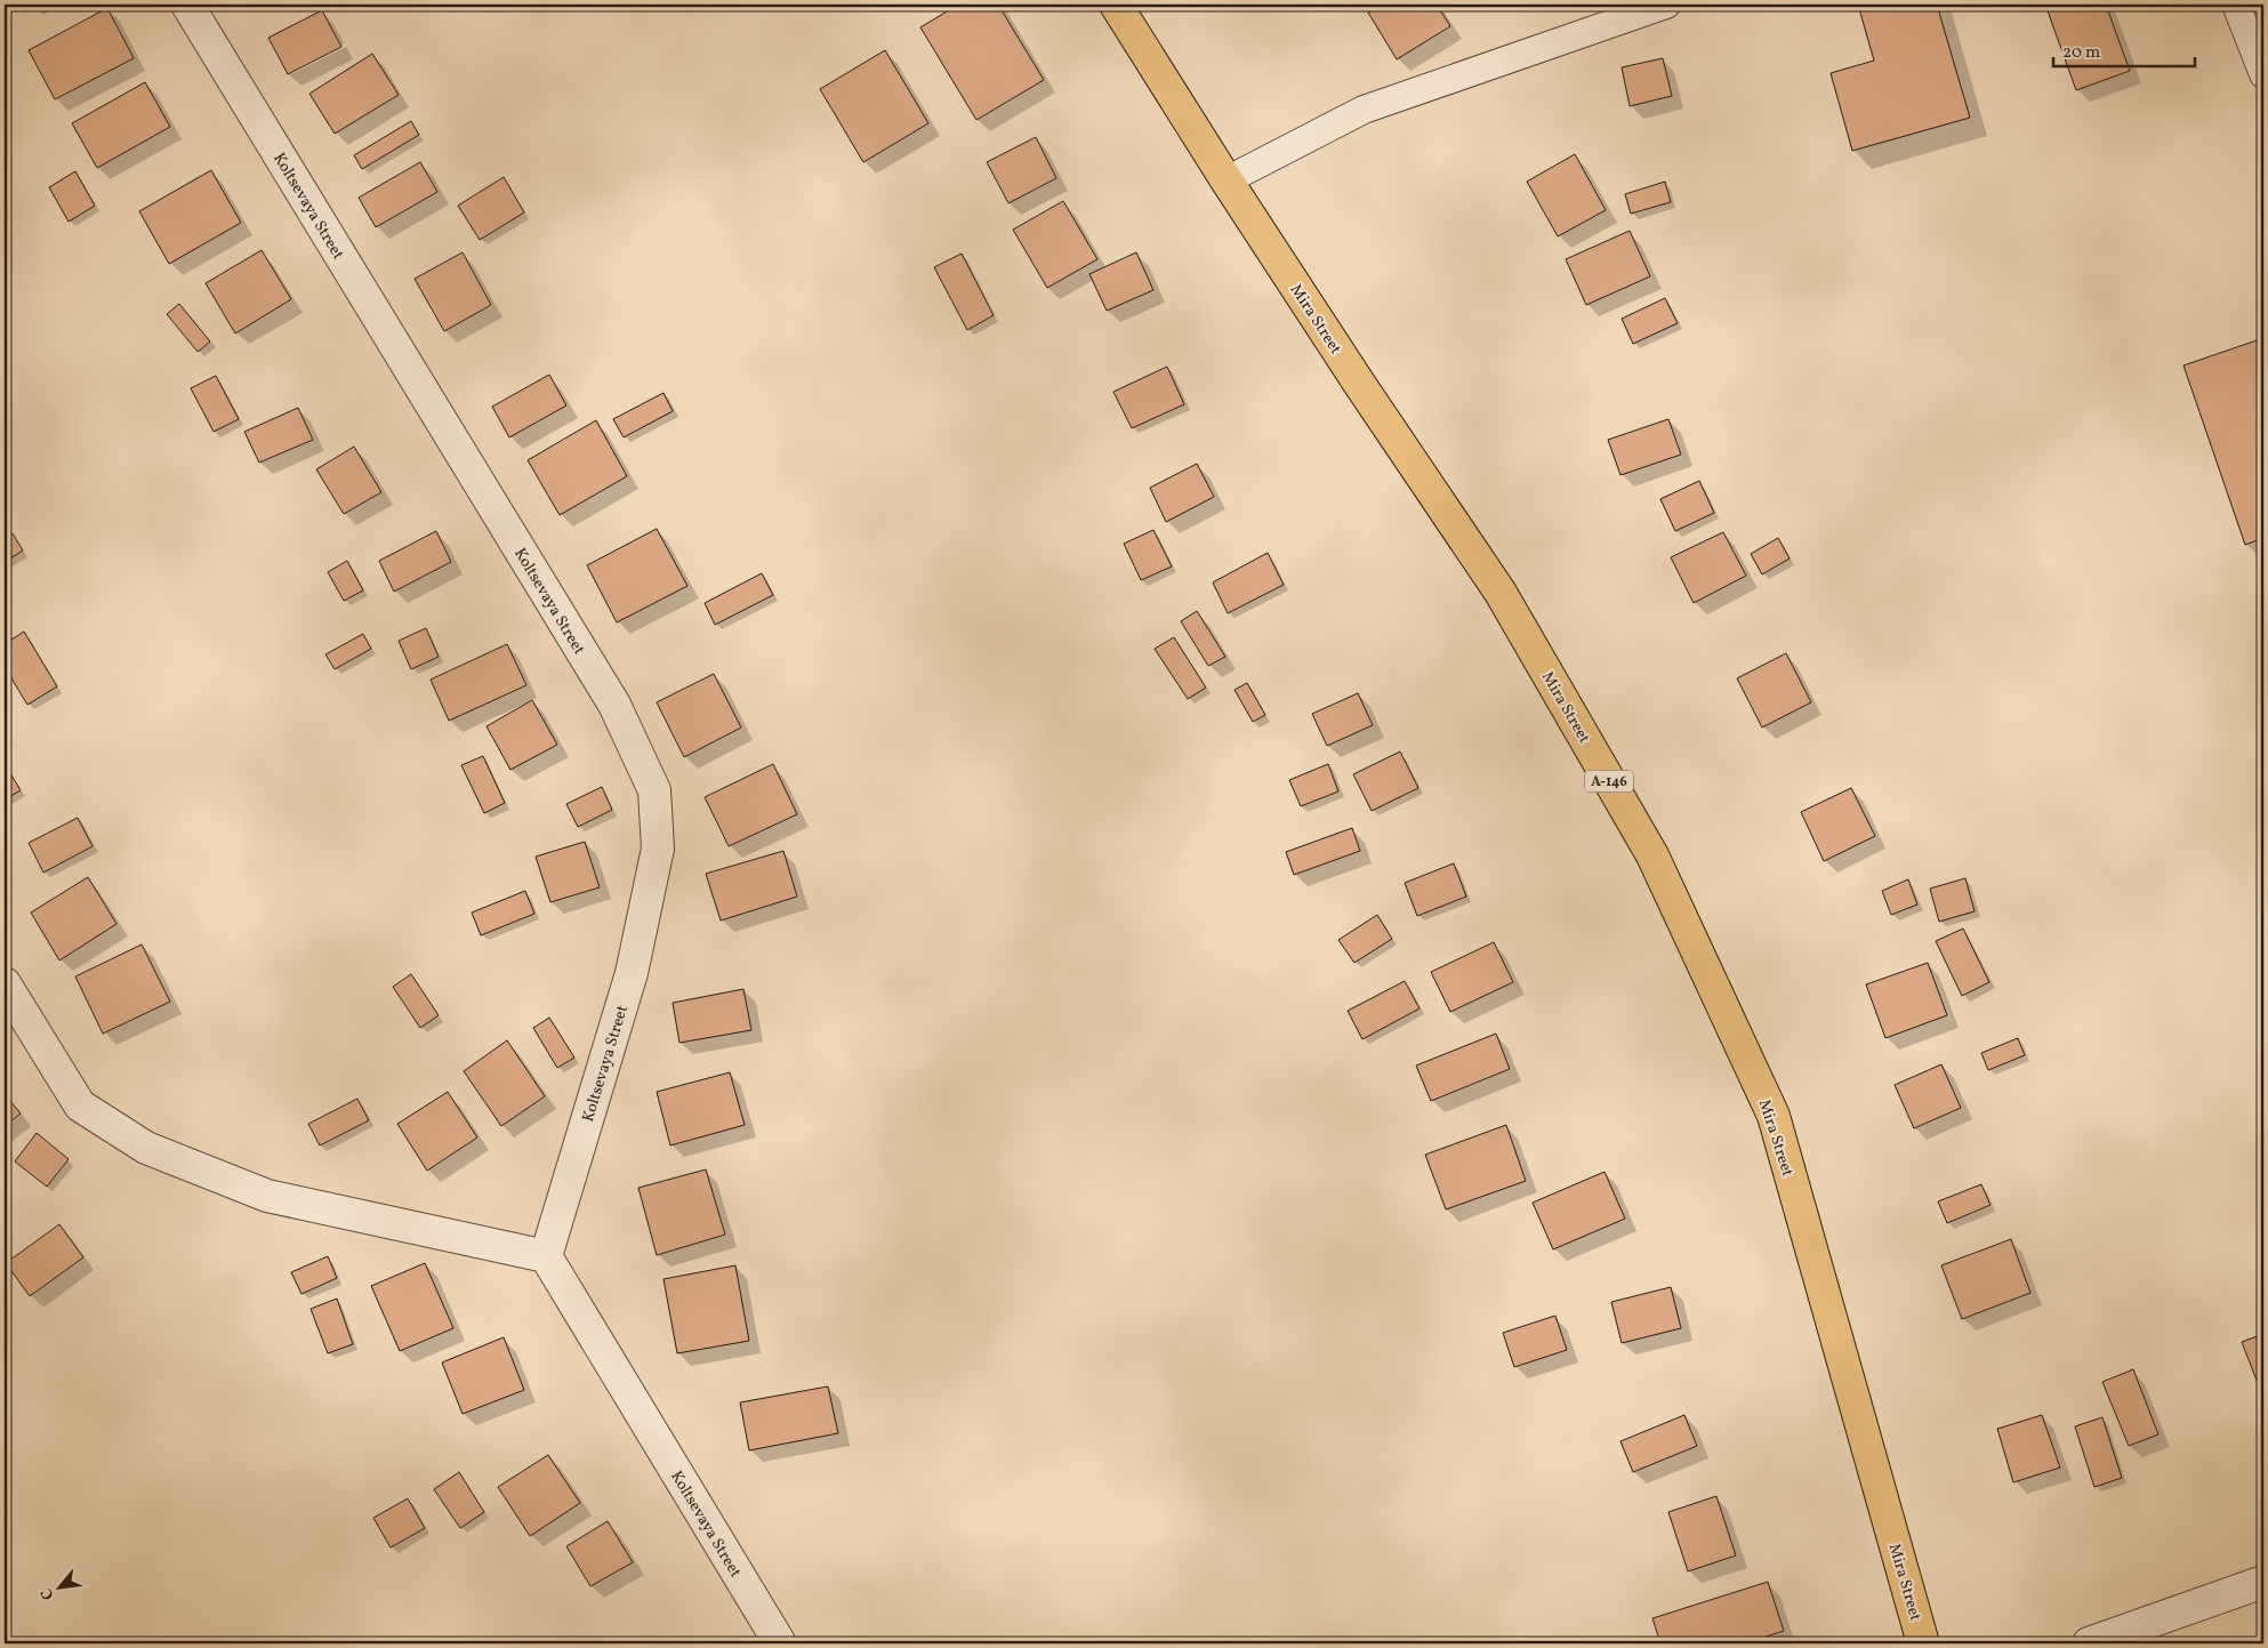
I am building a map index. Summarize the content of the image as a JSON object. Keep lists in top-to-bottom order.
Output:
{
  "streets": {
    "highway": ["Mira Street", "А-146"],
    "street": ["Koltsevaya Street"]
  },
  "scale_bar": "20 m",
  "north": "bottom left"
}
